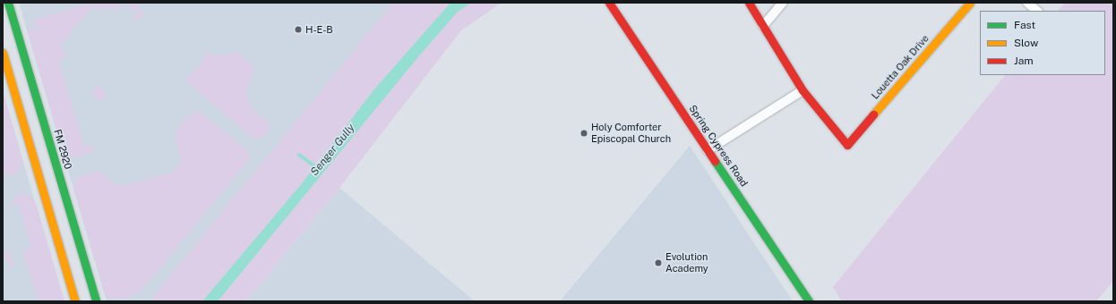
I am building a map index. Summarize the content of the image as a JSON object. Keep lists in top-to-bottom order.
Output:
{
  "streets": {
    "main road": ["Louetta Oak Drive", "Spring Cypress Road", "FM 2920"]
  },
  "water": ["Senger Gully"],
  "places": ["H-E-B", "Holy Comforter Episcopal Church", "Evolution Academy"],
  "legend": ["Fast", "Slow", "Jam"]
}
